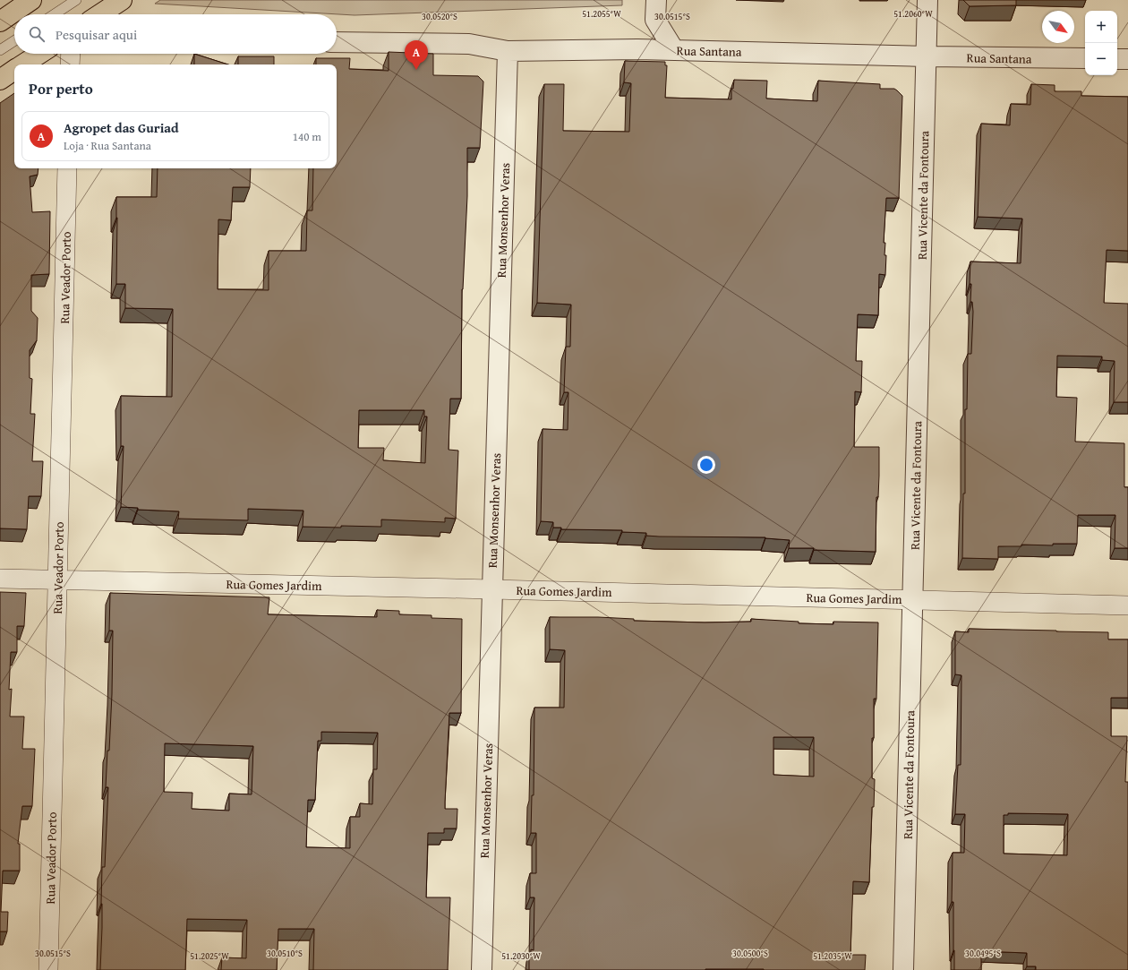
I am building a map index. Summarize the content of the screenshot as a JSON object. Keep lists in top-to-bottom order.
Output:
{
  "streets": {
    "street": [
      "Rua Santana",
      "Rua Vicente da Fontoura",
      "Rua Monsenhor Veras",
      "Rua Veador Porto",
      "Rua Gomes Jardim"
    ]
  },
  "crossings": [
    ["Rua Santana", "Rua Vicente da Fontoura"],
    ["Rua Santana", "Rua Monsenhor Veras"],
    ["Rua Vicente da Fontoura", "Rua Gomes Jardim"],
    ["Rua Monsenhor Veras", "Rua Gomes Jardim"],
    ["Rua Veador Porto", "Rua Gomes Jardim"]
  ],
  "north": "bottom right",
  "page": {
    "map_buttons": ["+", "−"],
    "search": "Pesquisar aqui",
    "pins": "A",
    "heading": "Por perto",
    "list": [
      {
        "mark": "A",
        "name": "Agropet das Guriad",
        "note": "Loja · Rua Santana",
        "value": "140 m"
      }
    ]
  },
  "coordinates": [
    "51.2055°W",
    "51.2060°W",
    "30.0520°S",
    "30.0515°S",
    "30.0510°S",
    "30.0500°S",
    "30.0495°S",
    "51.2025°W",
    "51.2030°W",
    "51.2035°W"
  ]
}
